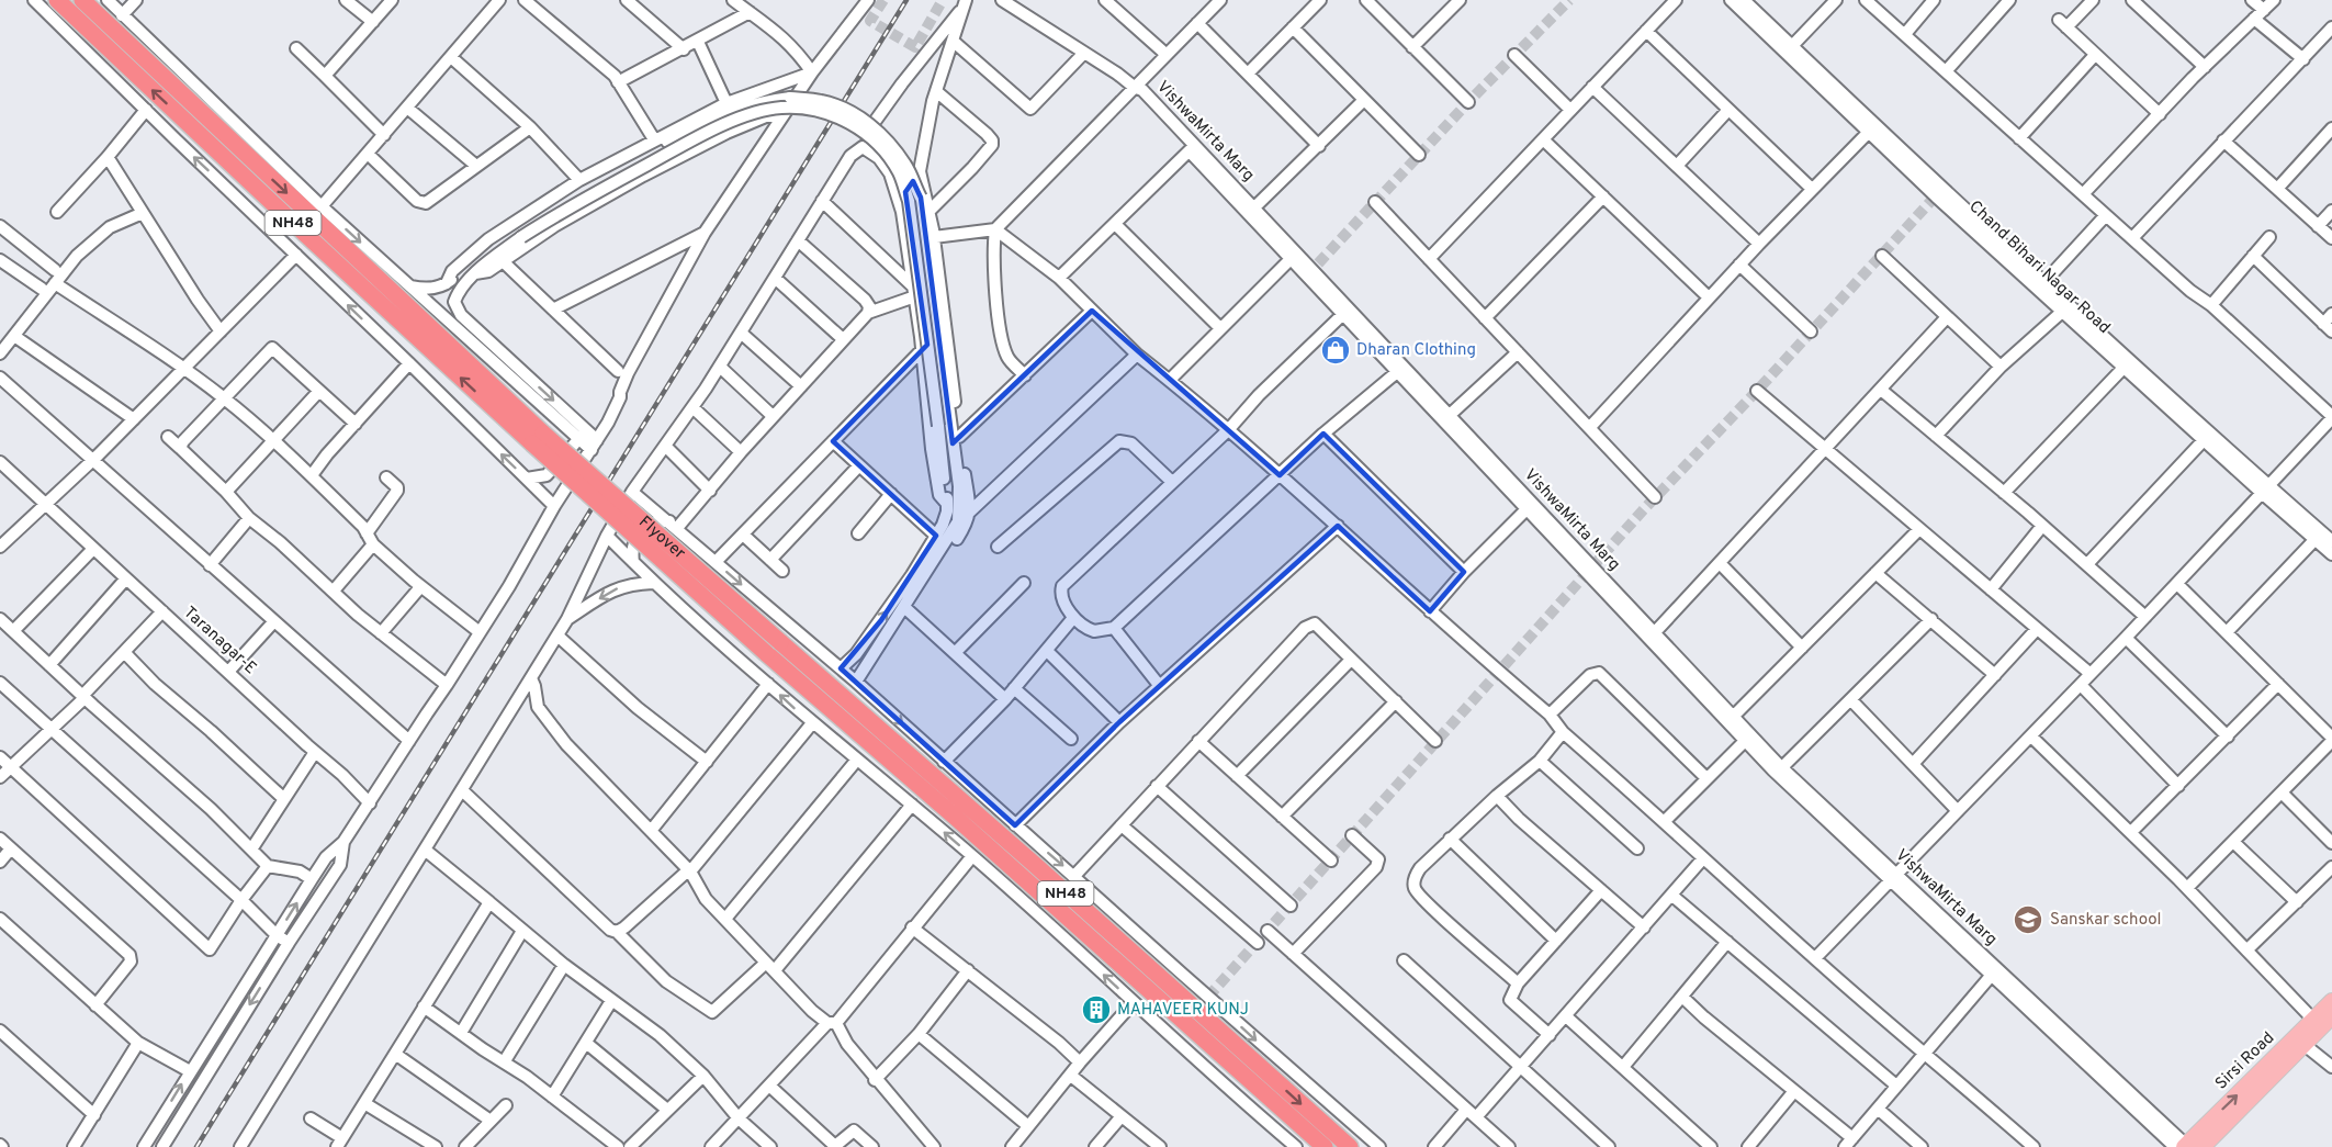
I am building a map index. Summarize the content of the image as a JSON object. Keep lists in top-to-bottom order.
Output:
{
  "streets": {
    "highway": ["NH48", "Flyover"],
    "main road": ["Sirsi Road"],
    "street": ["VishwaMirta Marg", "Chand Bihari Nagar Road", "Taranagar-E"]
  },
  "crossings": [
    ["VishwaMirta Marg", "Sirsi Road"],
    ["NH48", "Flyover"]
  ],
  "places": {
    "shop": ["Dharan Clothing"],
    "school or university": ["Sanskar school"],
    "building": ["MAHAVEER KUNJ"]
  }
}
